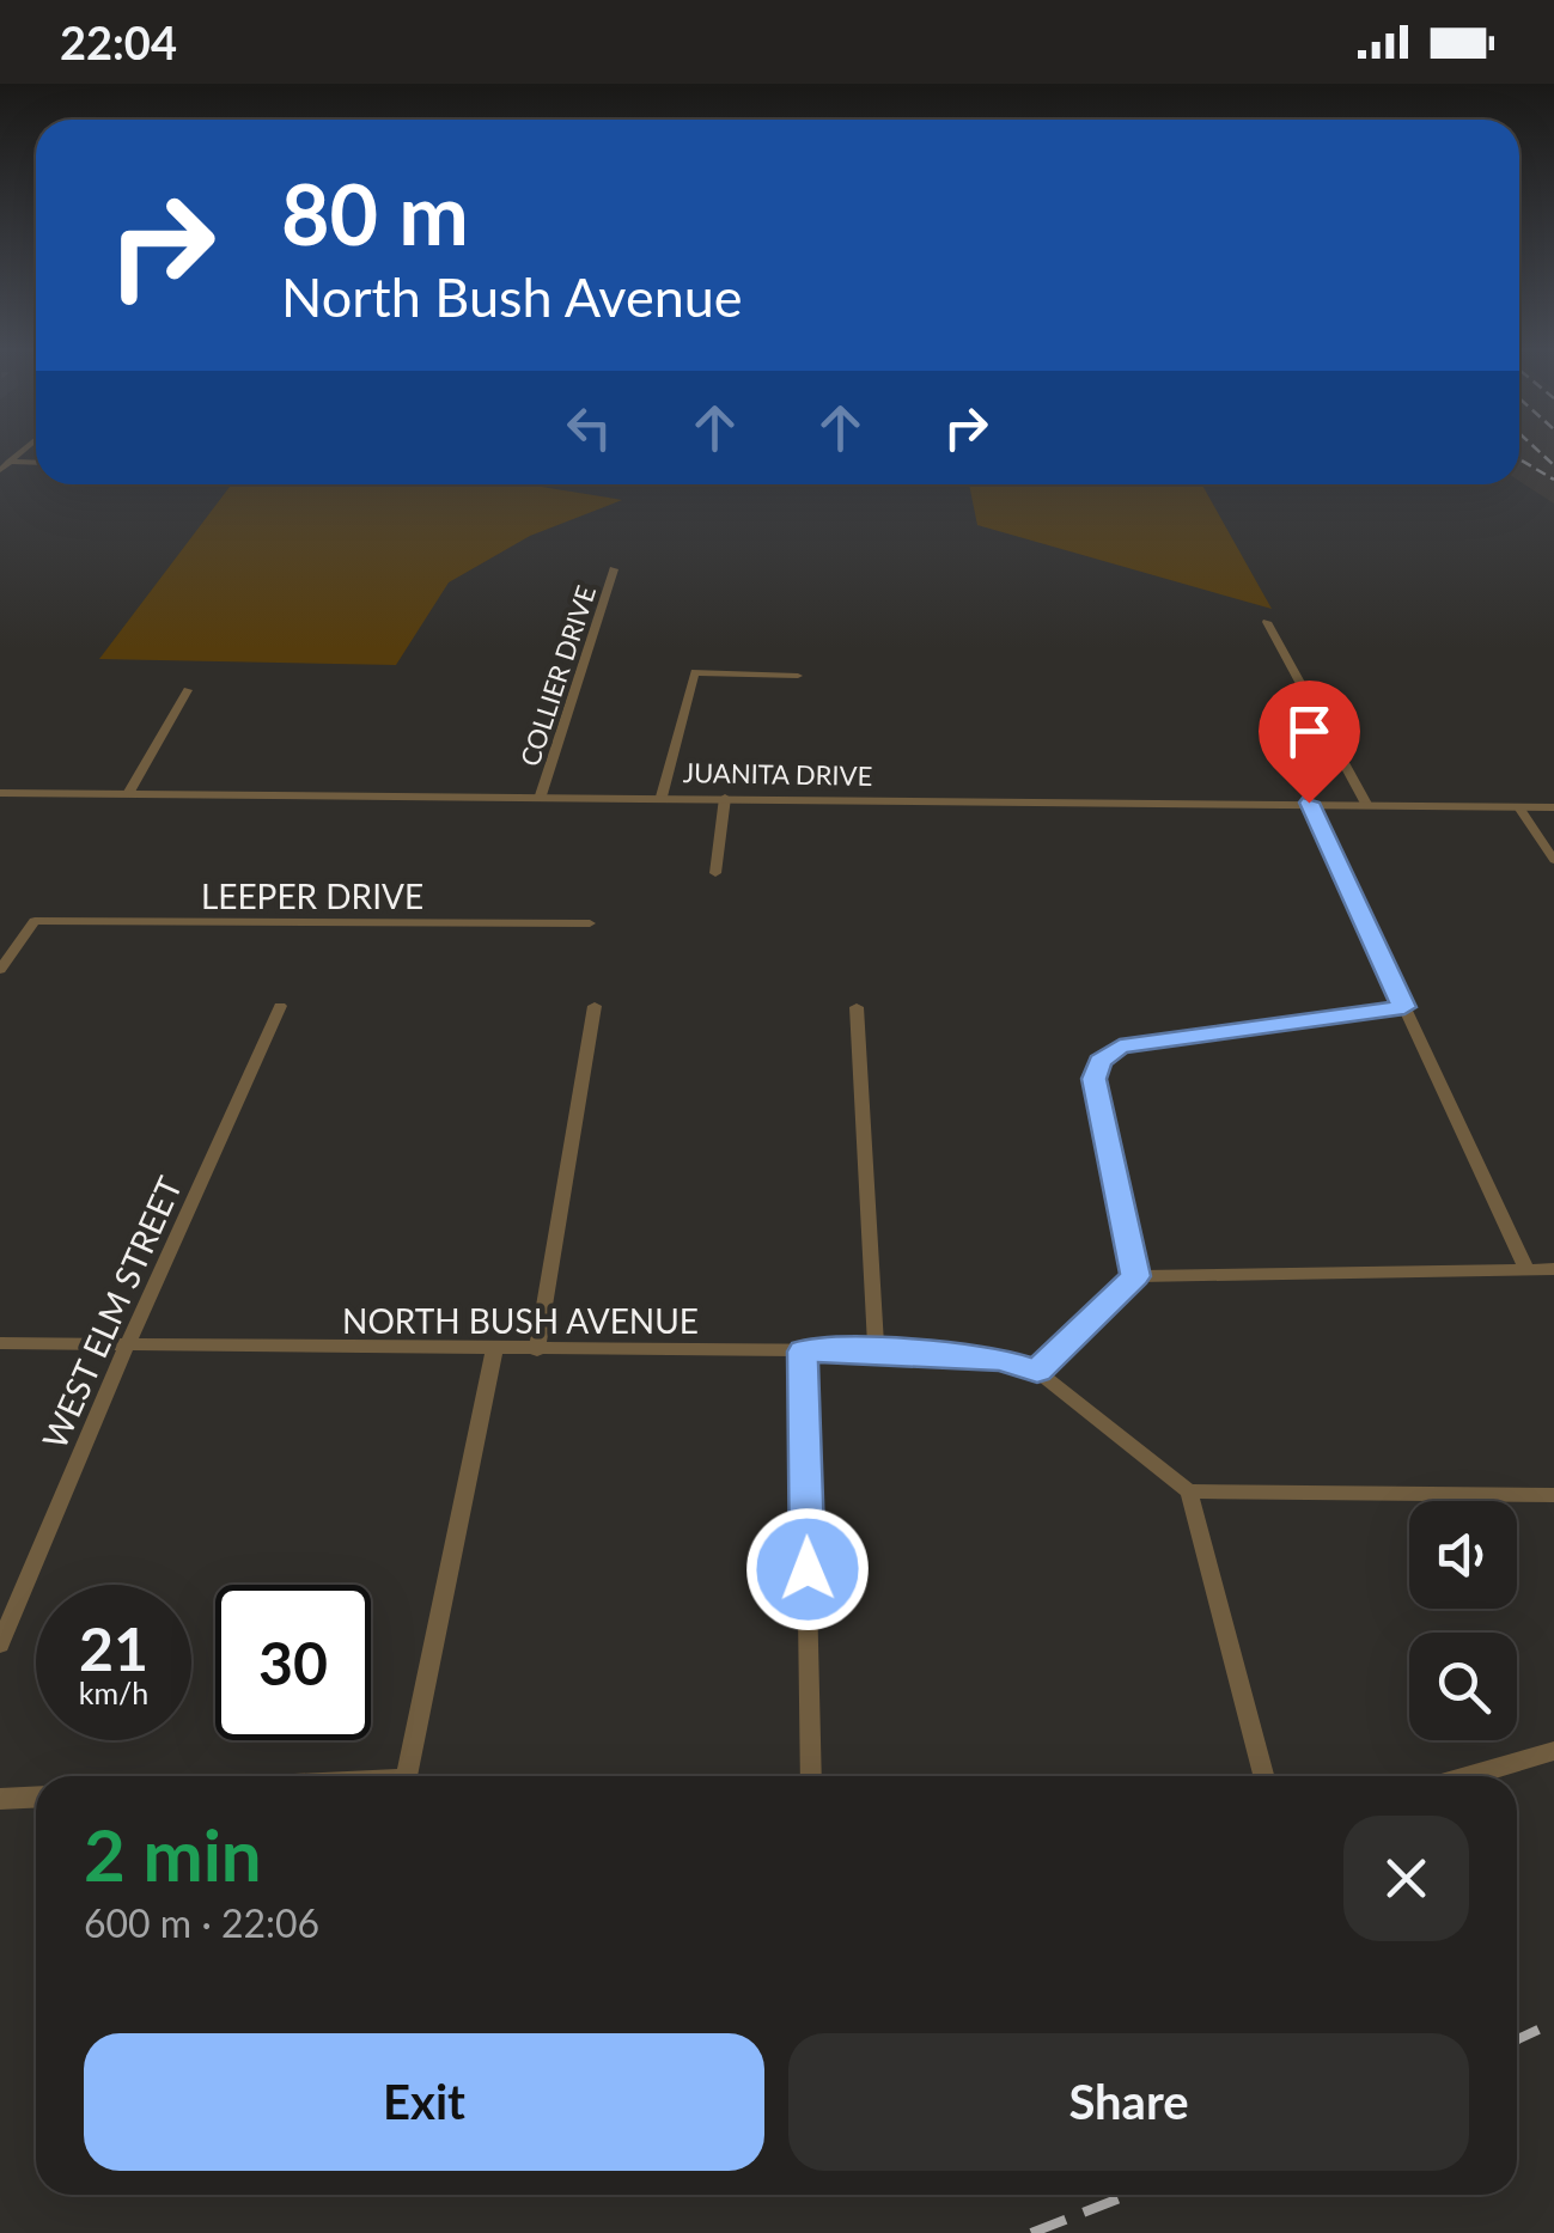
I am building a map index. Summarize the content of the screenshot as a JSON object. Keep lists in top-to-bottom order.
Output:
{
  "streets": {
    "street": [
      "COLLIER DRIVE",
      "JUANITA DRIVE",
      "LEEPER DRIVE",
      "WEST ELM STREET",
      "NORTH BUSH AVENUE"
    ]
  },
  "crossings": [
    ["COLLIER DRIVE", "JUANITA DRIVE"],
    ["WEST ELM STREET", "NORTH BUSH AVENUE"]
  ],
  "page": {
    "status": "22:04",
    "turn": ["80 m", "North Bush Avenue"],
    "speed": "21 km/h",
    "limit": "30",
    "heading": ["2 min", "600 m · 22:06"],
    "buttons": ["Exit", "Share"]
  }
}
